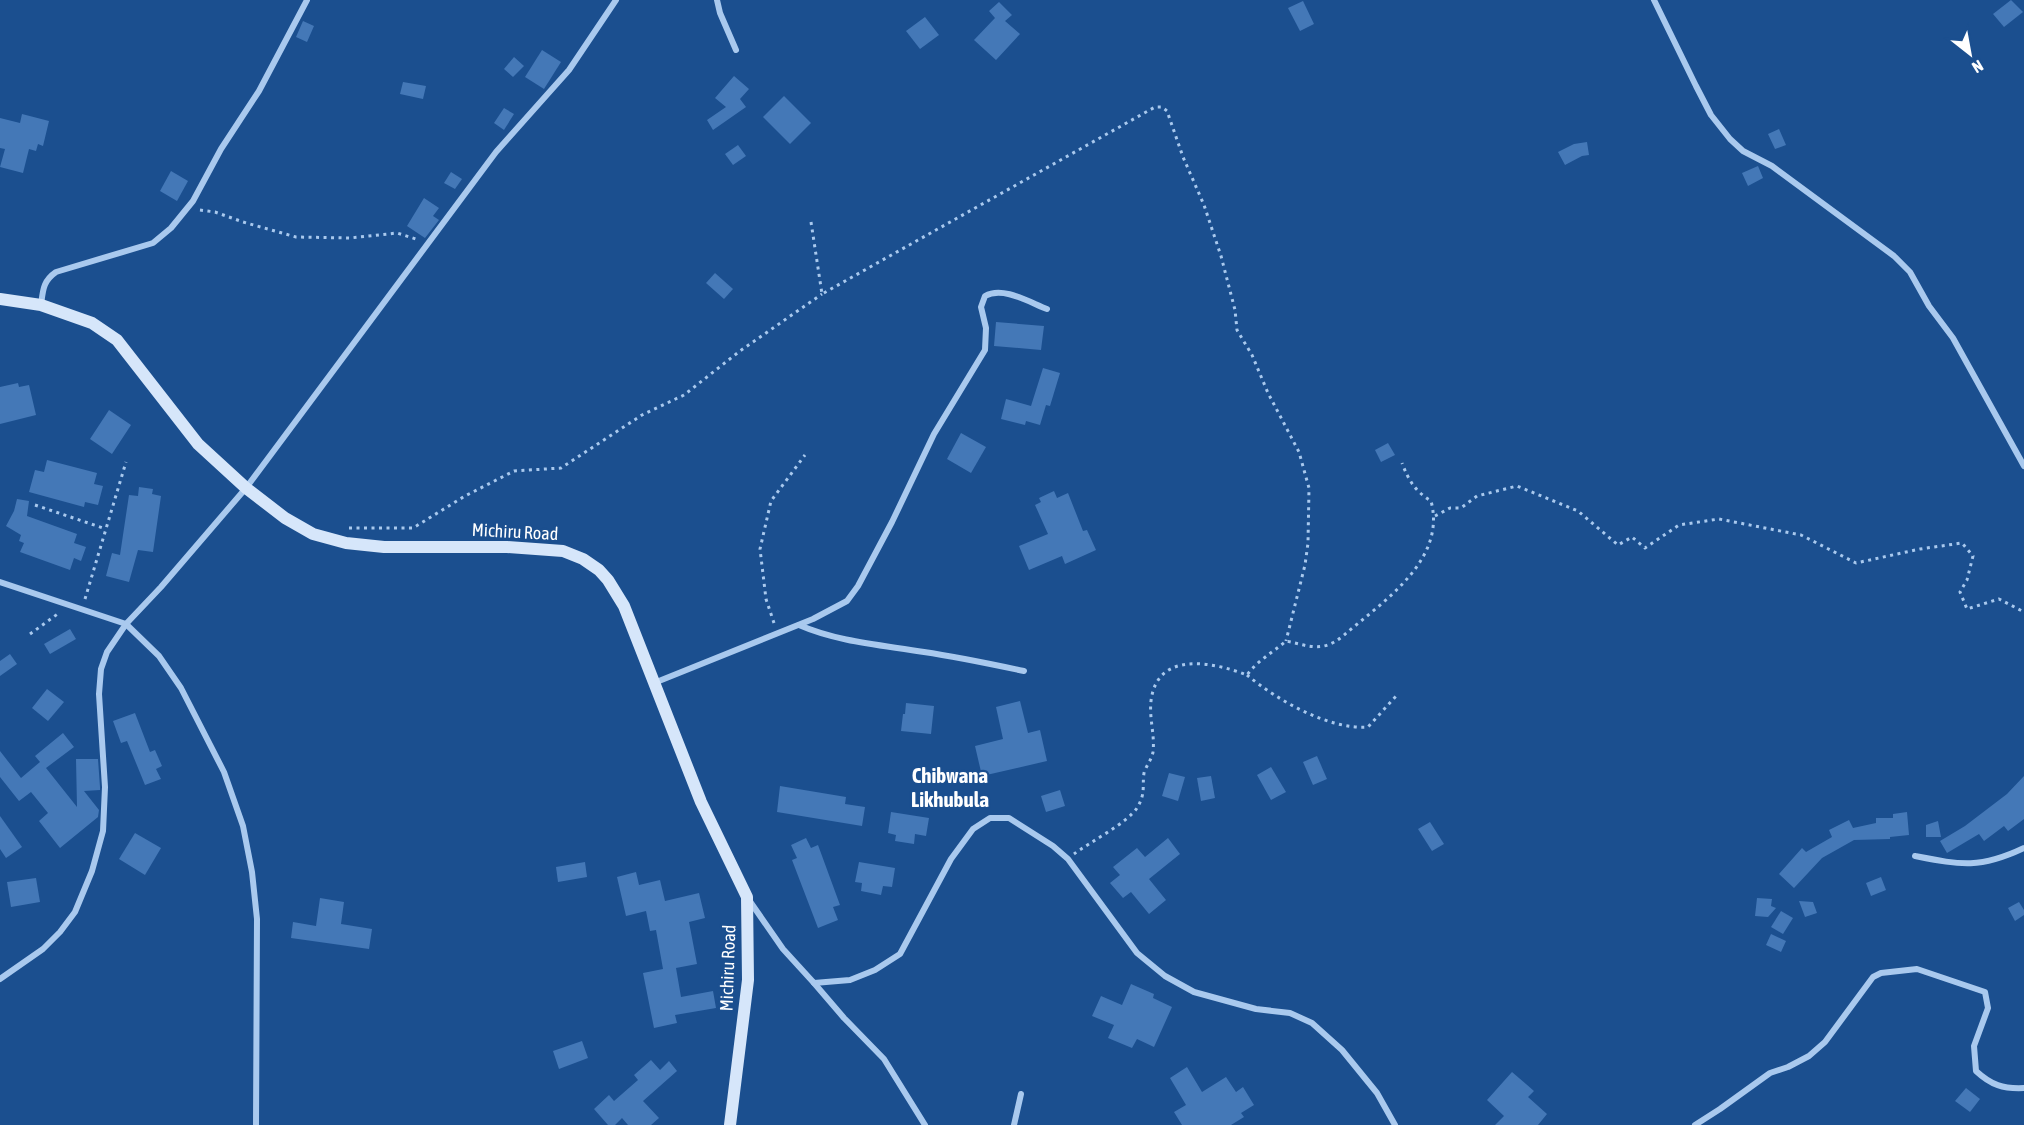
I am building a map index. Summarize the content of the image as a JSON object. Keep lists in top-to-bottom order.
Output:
{
  "streets": {
    "street": ["Michiru Road"]
  },
  "districts": ["Chibwana Likhubula"],
  "north": "bottom right"
}
